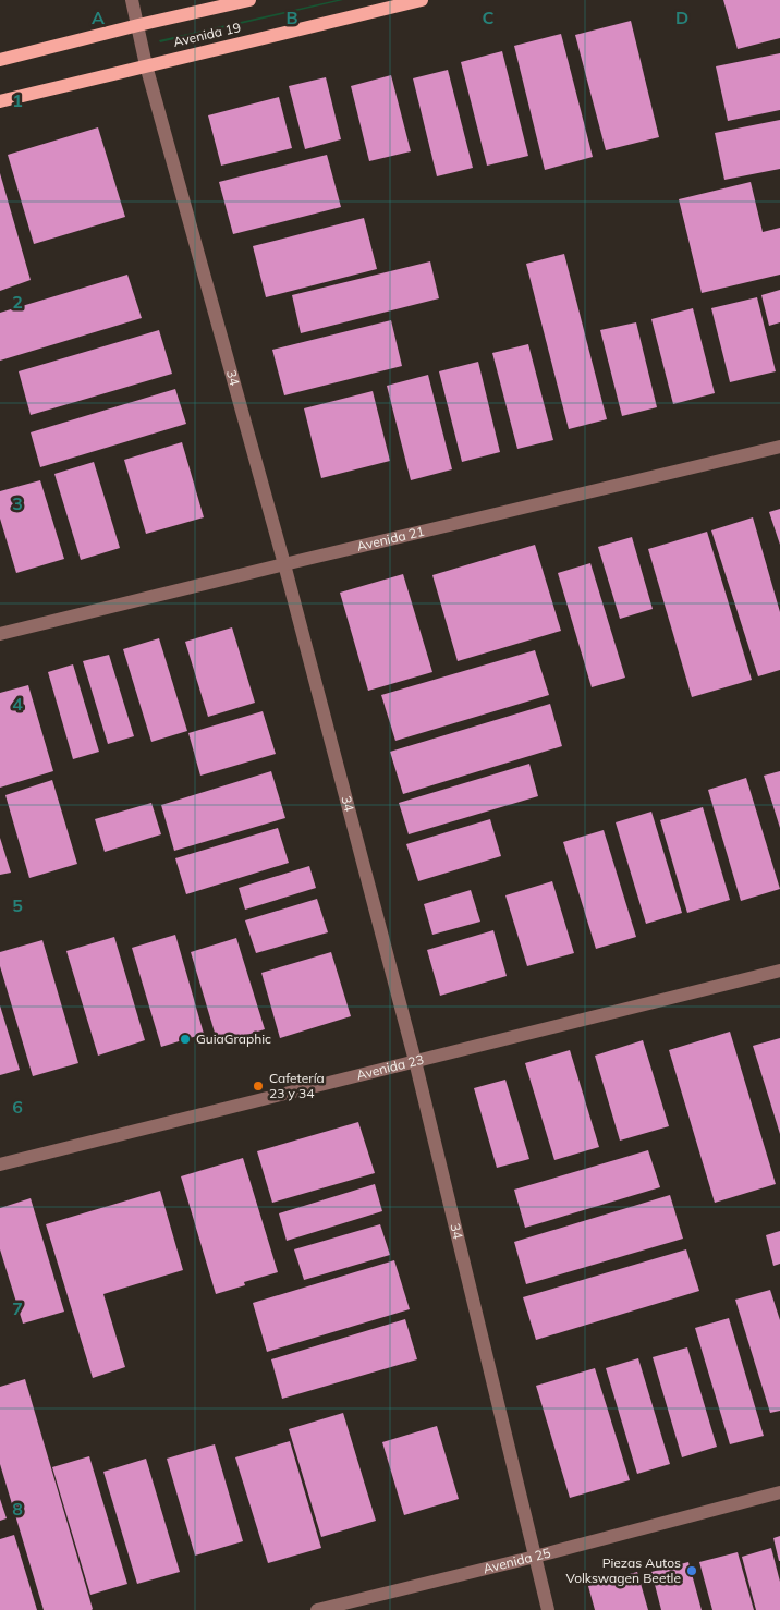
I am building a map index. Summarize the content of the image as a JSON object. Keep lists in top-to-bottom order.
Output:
{
  "streets": {
    "main road": ["Avenida 19"],
    "street": [
      "34",
      "Avenida 21",
      "Avenida 23",
      "Avenida 25"
    ]
  },
  "crossings": [
    ["Avenida 19", "34"],
    ["34", "Avenida 21"],
    ["34", "Avenida 23"],
    ["34", "Avenida 25"]
  ],
  "places": ["GuiaGraphic", "Cafetería 23 y 34", "Piezas Autos Volkswagen Beetle"],
  "grid": {
    "columns": [
      "A",
      "B",
      "C",
      "D"
    ],
    "rows": [
      "1",
      "2",
      "3",
      "4",
      "5",
      "6",
      "7",
      "8"
    ]
  }
}
